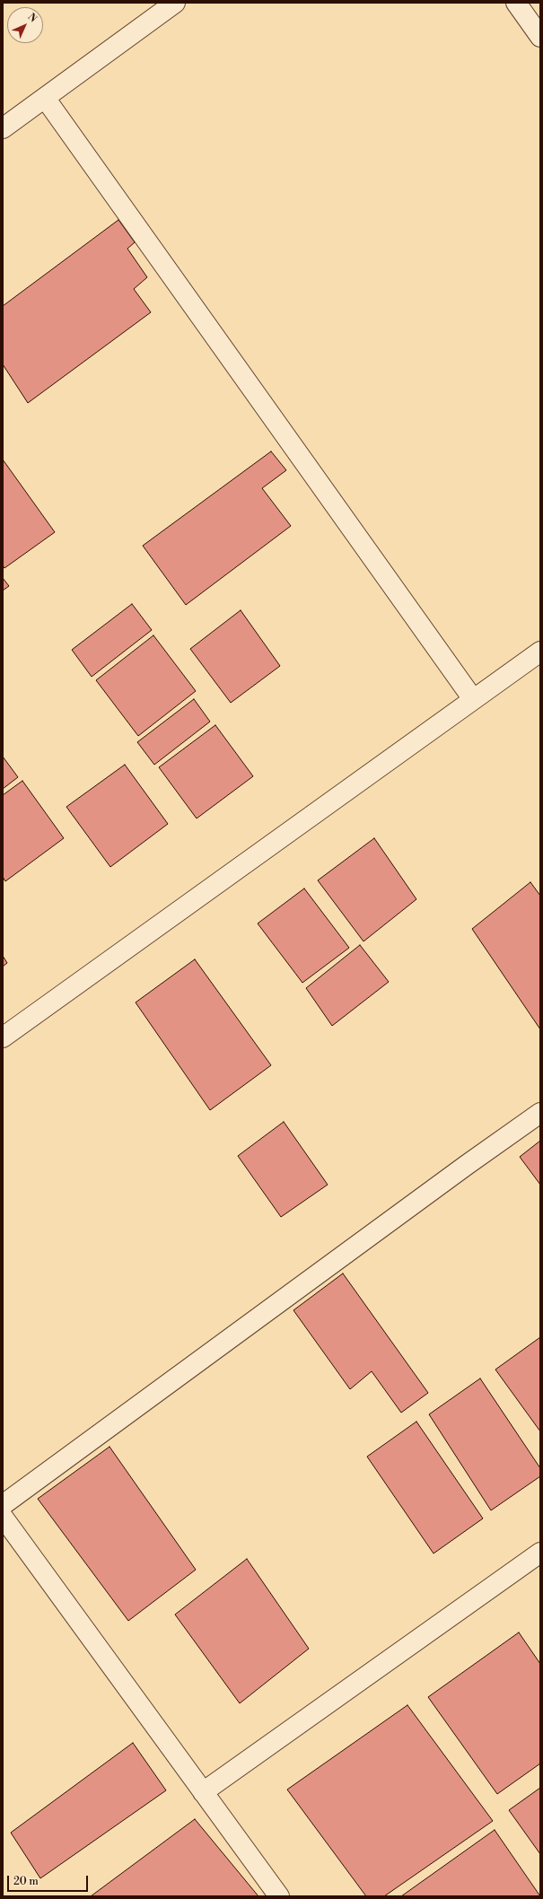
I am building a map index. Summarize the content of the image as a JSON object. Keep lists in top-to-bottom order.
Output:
{
  "scale_bar": "20 m",
  "north": "top right"
}
